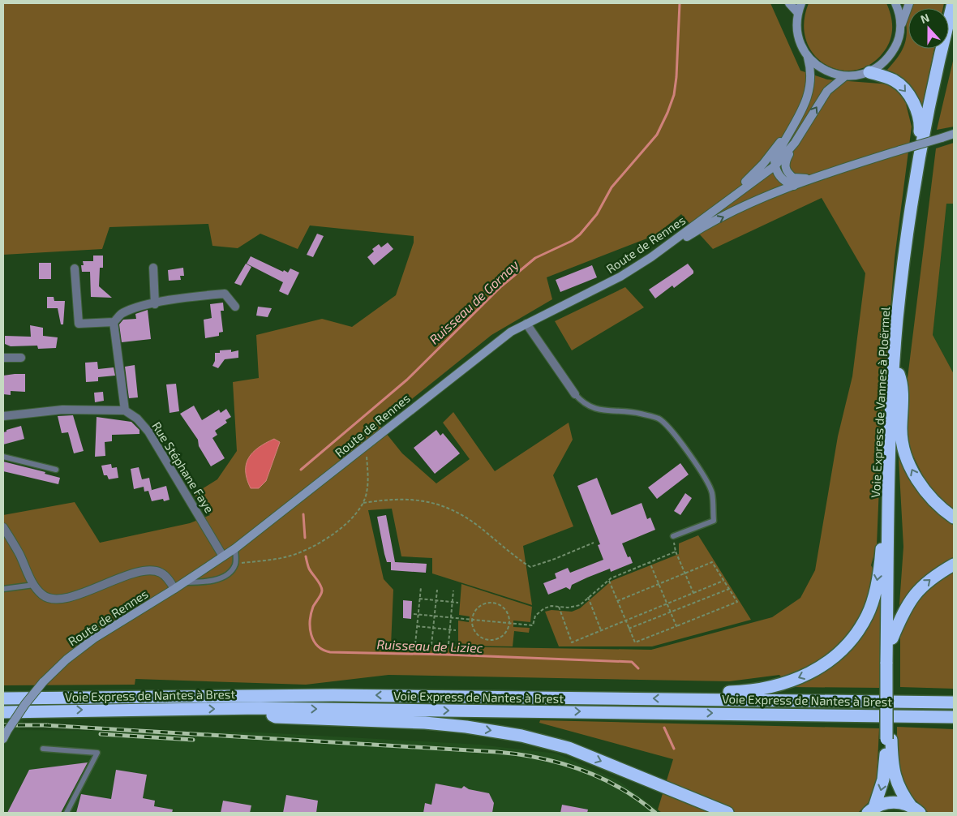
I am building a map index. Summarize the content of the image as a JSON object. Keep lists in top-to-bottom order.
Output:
{
  "streets": {
    "highway": ["Voie Express de Vannes à Ploërmel", "Voie Express de Nantes à Brest"],
    "main road": ["Route de Rennes"],
    "street": ["Rue Stéphane Faye"]
  },
  "crossings": [
    ["Route de Rennes", "Rue Stéphane Faye"]
  ],
  "water": ["Ruisseau de Gornay", "Ruisseau de Liziec"],
  "north": "top"
}
